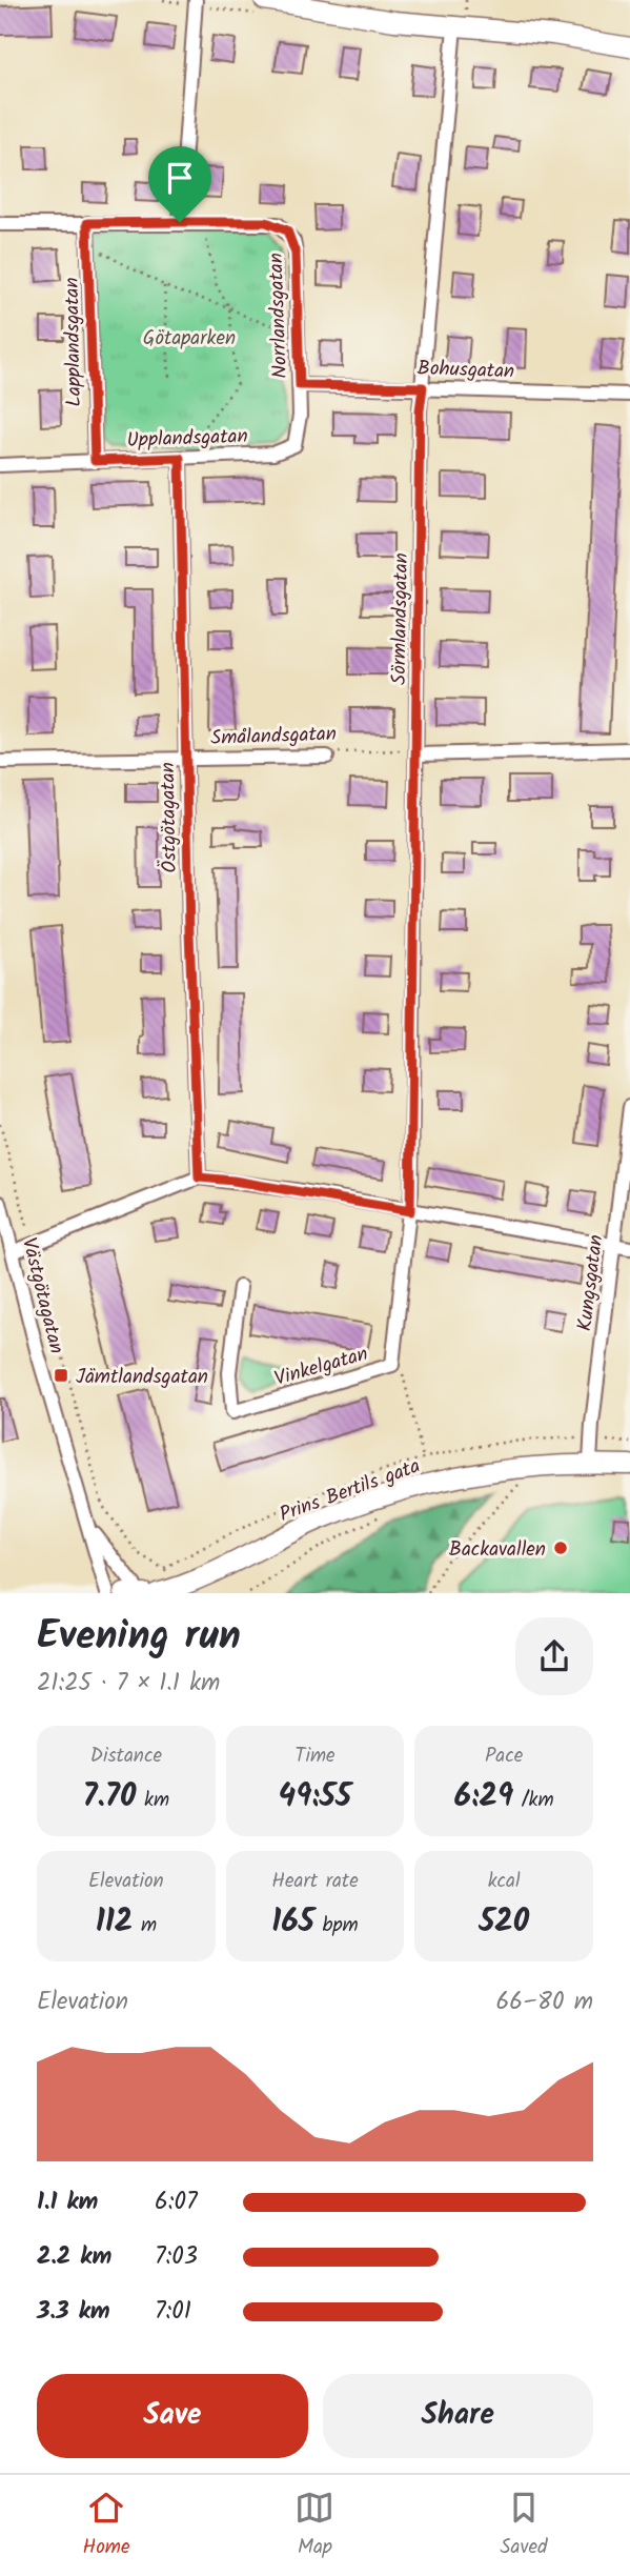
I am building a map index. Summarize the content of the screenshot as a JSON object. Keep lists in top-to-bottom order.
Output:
{
  "streets": {
    "street": [
      "Norrlandsgatan",
      "Lapplandsgatan",
      "Bohusgatan",
      "Upplandsgatan",
      "Sörmlandsgatan",
      "Smålandsgatan",
      "Östgötagatan",
      "Kungsgatan",
      "Västgötagatan",
      "Vinkelgatan",
      "Prins Bertils gata"
    ]
  },
  "crossings": [
    ["Norrlandsgatan", "Bohusgatan"],
    ["Norrlandsgatan", "Upplandsgatan"],
    ["Lapplandsgatan", "Upplandsgatan"],
    ["Bohusgatan", "Sörmlandsgatan"],
    ["Upplandsgatan", "Östgötagatan"],
    ["Sörmlandsgatan", "Smålandsgatan"],
    ["Sörmlandsgatan", "Vinkelgatan"],
    ["Smålandsgatan", "Östgötagatan"],
    ["Kungsgatan", "Prins Bertils gata"],
    ["Västgötagatan", "Prins Bertils gata"]
  ],
  "parks": ["Götaparken"],
  "places": {
    "transit": ["Jämtlandsgatan"],
    "other": ["Backavallen"]
  },
  "page": {
    "heading": ["Evening run", "21:25 · 7 × 1.1 km"],
    "stats": [
      ["Distance", "7.70 km"],
      ["Time", "49:55"],
      ["Pace", "6:29 /km"],
      ["Elevation", "112 m"],
      ["Heart rate", "165 bpm"],
      ["kcal", "520"]
    ],
    "chart": ["Elevation", "66–80 m"],
    "list": [
      {
        "name": "1.1 km",
        "note": "6:07"
      },
      {
        "name": "2.2 km",
        "note": "7:03"
      },
      {
        "name": "3.3 km",
        "note": "7:01"
      }
    ],
    "buttons": ["Save", "Share"],
    "tabs": ["Home", "Map", "Saved"]
  }
}
